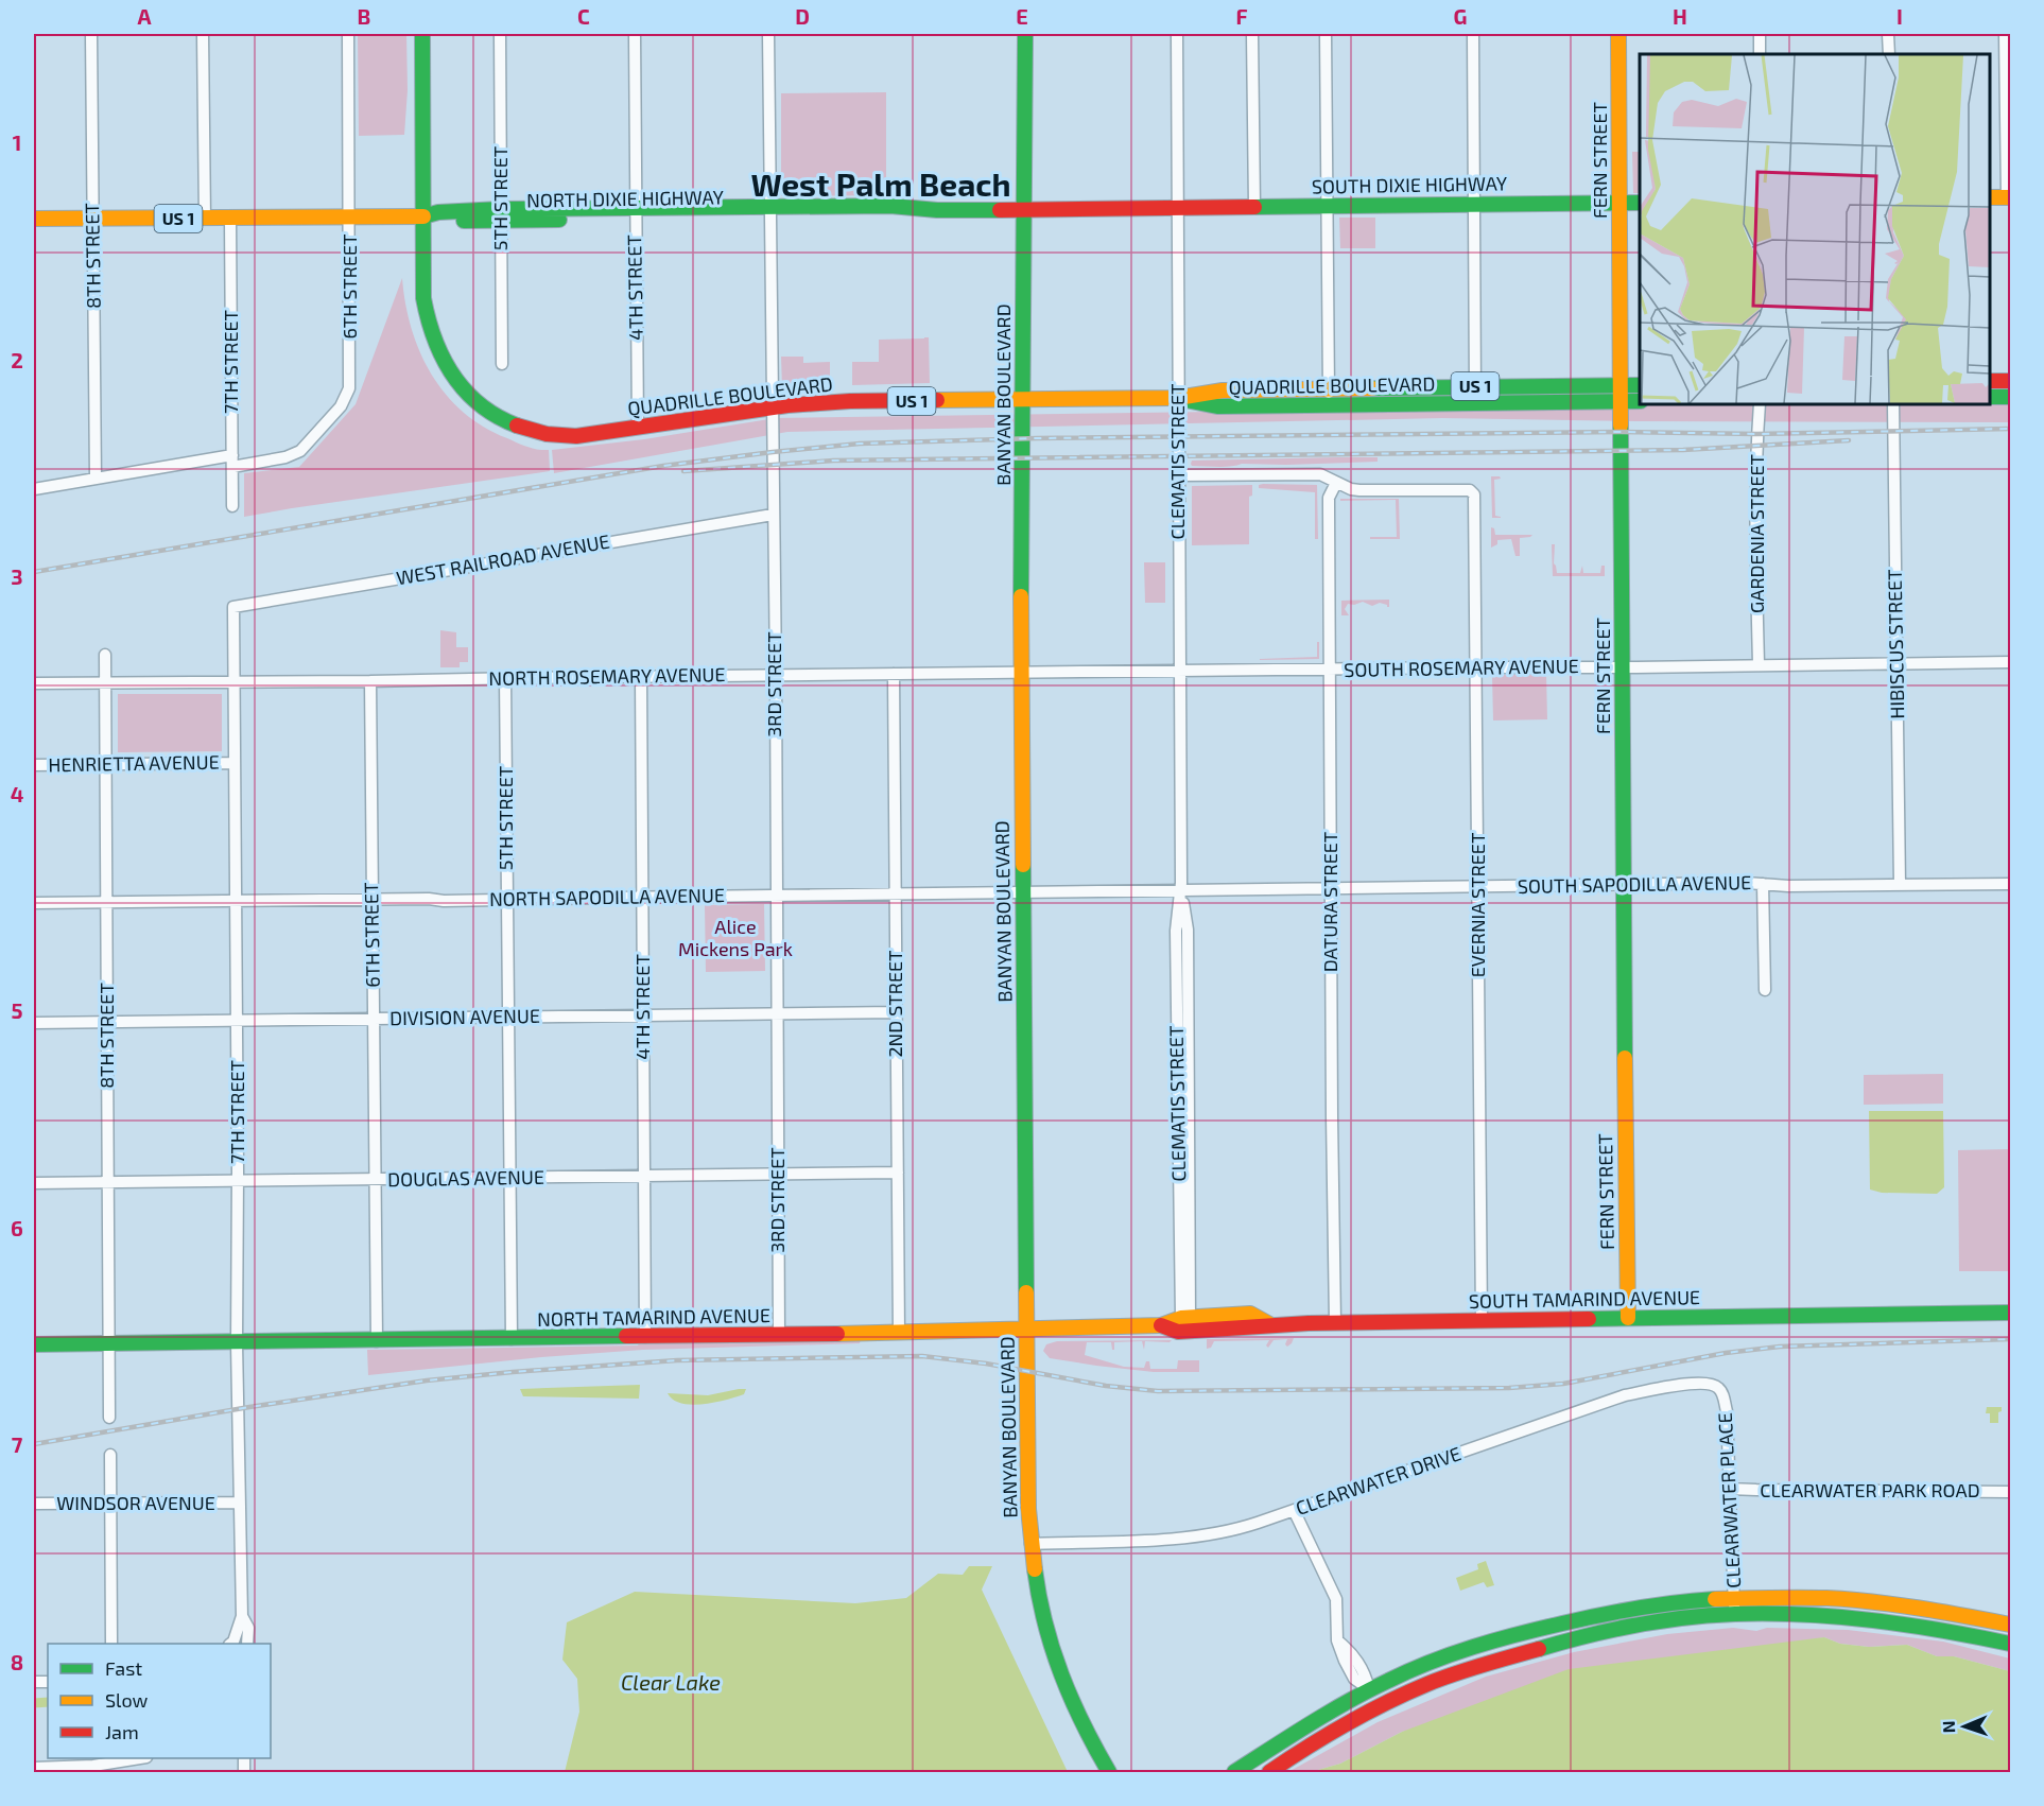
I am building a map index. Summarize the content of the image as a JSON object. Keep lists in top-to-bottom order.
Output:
{
  "streets": {
    "street": [
      "FERN STREET",
      "SOUTH DIXIE HIGHWAY",
      "5TH STREET",
      "NORTH DIXIE HIGHWAY",
      "US 1",
      "8TH STREET",
      "6TH STREET",
      "4TH STREET",
      "7TH STREET",
      "QUADRILLE BOULEVARD",
      "BANYAN BOULEVARD",
      "CLEMATIS STREET",
      "GARDENIA STREET",
      "WEST RAILROAD AVENUE",
      "HIBISCUS STREET",
      "SOUTH ROSEMARY AVENUE",
      "NORTH ROSEMARY AVENUE",
      "3RD STREET",
      "HENRIETTA AVENUE",
      "SOUTH SAPODILLA AVENUE",
      "NORTH SAPODILLA AVENUE",
      "DATURA STREET",
      "EVERNIA STREET",
      "2ND STREET",
      "DIVISION AVENUE",
      "DOUGLAS AVENUE",
      "SOUTH TAMARIND AVENUE",
      "NORTH TAMARIND AVENUE",
      "CLEARWATER DRIVE",
      "CLEARWATER PARK ROAD",
      "CLEARWATER PLACE",
      "WINDSOR AVENUE"
    ]
  },
  "crossings": [
    ["FERN STREET", "SOUTH DIXIE HIGHWAY"],
    ["FERN STREET", "QUADRILLE BOULEVARD"],
    ["FERN STREET", "SOUTH ROSEMARY AVENUE"],
    ["FERN STREET", "SOUTH SAPODILLA AVENUE"],
    ["FERN STREET", "SOUTH TAMARIND AVENUE"],
    ["SOUTH DIXIE HIGHWAY", "NORTH DIXIE HIGHWAY"],
    ["SOUTH DIXIE HIGHWAY", "CLEMATIS STREET"],
    ["5TH STREET", "NORTH DIXIE HIGHWAY"],
    ["5TH STREET", "NORTH ROSEMARY AVENUE"],
    ["5TH STREET", "NORTH SAPODILLA AVENUE"],
    ["5TH STREET", "DIVISION AVENUE"],
    ["5TH STREET", "DOUGLAS AVENUE"],
    ["5TH STREET", "NORTH TAMARIND AVENUE"],
    ["NORTH DIXIE HIGHWAY", "8TH STREET"],
    ["NORTH DIXIE HIGHWAY", "6TH STREET"],
    ["NORTH DIXIE HIGHWAY", "4TH STREET"],
    ["NORTH DIXIE HIGHWAY", "7TH STREET"],
    ["NORTH DIXIE HIGHWAY", "QUADRILLE BOULEVARD"],
    ["NORTH DIXIE HIGHWAY", "BANYAN BOULEVARD"],
    ["NORTH DIXIE HIGHWAY", "CLEMATIS STREET"],
    ["NORTH DIXIE HIGHWAY", "3RD STREET"],
    ["8TH STREET", "6TH STREET"],
    ["8TH STREET", "NORTH ROSEMARY AVENUE"],
    ["8TH STREET", "HENRIETTA AVENUE"],
    ["8TH STREET", "NORTH SAPODILLA AVENUE"],
    ["8TH STREET", "DIVISION AVENUE"],
    ["8TH STREET", "DOUGLAS AVENUE"],
    ["8TH STREET", "NORTH TAMARIND AVENUE"],
    ["6TH STREET", "7TH STREET"],
    ["6TH STREET", "NORTH ROSEMARY AVENUE"],
    ["6TH STREET", "NORTH SAPODILLA AVENUE"],
    ["6TH STREET", "DIVISION AVENUE"],
    ["6TH STREET", "DOUGLAS AVENUE"],
    ["6TH STREET", "NORTH TAMARIND AVENUE"],
    ["4TH STREET", "QUADRILLE BOULEVARD"],
    ["4TH STREET", "NORTH ROSEMARY AVENUE"],
    ["4TH STREET", "NORTH SAPODILLA AVENUE"],
    ["4TH STREET", "DIVISION AVENUE"],
    ["4TH STREET", "DOUGLAS AVENUE"],
    ["4TH STREET", "NORTH TAMARIND AVENUE"],
    ["7TH STREET", "WEST RAILROAD AVENUE"],
    ["7TH STREET", "NORTH ROSEMARY AVENUE"],
    ["7TH STREET", "HENRIETTA AVENUE"],
    ["7TH STREET", "NORTH SAPODILLA AVENUE"],
    ["7TH STREET", "DIVISION AVENUE"],
    ["7TH STREET", "DOUGLAS AVENUE"],
    ["7TH STREET", "NORTH TAMARIND AVENUE"],
    ["7TH STREET", "WINDSOR AVENUE"],
    ["QUADRILLE BOULEVARD", "BANYAN BOULEVARD"],
    ["QUADRILLE BOULEVARD", "CLEMATIS STREET"],
    ["QUADRILLE BOULEVARD", "3RD STREET"],
    ["BANYAN BOULEVARD", "NORTH ROSEMARY AVENUE"],
    ["BANYAN BOULEVARD", "NORTH SAPODILLA AVENUE"],
    ["BANYAN BOULEVARD", "NORTH TAMARIND AVENUE"],
    ["BANYAN BOULEVARD", "CLEARWATER DRIVE"],
    ["CLEMATIS STREET", "SOUTH ROSEMARY AVENUE"],
    ["CLEMATIS STREET", "NORTH ROSEMARY AVENUE"],
    ["CLEMATIS STREET", "SOUTH SAPODILLA AVENUE"],
    ["CLEMATIS STREET", "NORTH SAPODILLA AVENUE"],
    ["CLEMATIS STREET", "SOUTH TAMARIND AVENUE"],
    ["CLEMATIS STREET", "NORTH TAMARIND AVENUE"],
    ["GARDENIA STREET", "SOUTH ROSEMARY AVENUE"],
    ["WEST RAILROAD AVENUE", "3RD STREET"],
    ["HIBISCUS STREET", "SOUTH ROSEMARY AVENUE"],
    ["HIBISCUS STREET", "SOUTH SAPODILLA AVENUE"],
    ["SOUTH ROSEMARY AVENUE", "NORTH ROSEMARY AVENUE"],
    ["SOUTH ROSEMARY AVENUE", "DATURA STREET"],
    ["SOUTH ROSEMARY AVENUE", "EVERNIA STREET"],
    ["NORTH ROSEMARY AVENUE", "3RD STREET"],
    ["NORTH ROSEMARY AVENUE", "2ND STREET"],
    ["3RD STREET", "NORTH SAPODILLA AVENUE"],
    ["3RD STREET", "DIVISION AVENUE"],
    ["3RD STREET", "DOUGLAS AVENUE"],
    ["3RD STREET", "NORTH TAMARIND AVENUE"],
    ["SOUTH SAPODILLA AVENUE", "NORTH SAPODILLA AVENUE"],
    ["SOUTH SAPODILLA AVENUE", "DATURA STREET"],
    ["SOUTH SAPODILLA AVENUE", "EVERNIA STREET"],
    ["NORTH SAPODILLA AVENUE", "2ND STREET"],
    ["DATURA STREET", "EVERNIA STREET"],
    ["DATURA STREET", "SOUTH TAMARIND AVENUE"],
    ["EVERNIA STREET", "SOUTH TAMARIND AVENUE"],
    ["2ND STREET", "DIVISION AVENUE"],
    ["2ND STREET", "DOUGLAS AVENUE"],
    ["2ND STREET", "NORTH TAMARIND AVENUE"],
    ["SOUTH TAMARIND AVENUE", "NORTH TAMARIND AVENUE"],
    ["CLEARWATER DRIVE", "CLEARWATER PLACE"],
    ["CLEARWATER PARK ROAD", "CLEARWATER PLACE"]
  ],
  "districts": ["West Palm Beach"],
  "water": ["Clear Lake"],
  "parks": ["Alice Mickens Park"],
  "legend": ["Fast", "Slow", "Jam"],
  "north": "left",
  "grid": {
    "columns": [
      "A",
      "B",
      "C",
      "D",
      "E",
      "F",
      "G",
      "H",
      "I"
    ],
    "rows": [
      "1",
      "2",
      "3",
      "4",
      "5",
      "6",
      "7",
      "8"
    ]
  }
}
